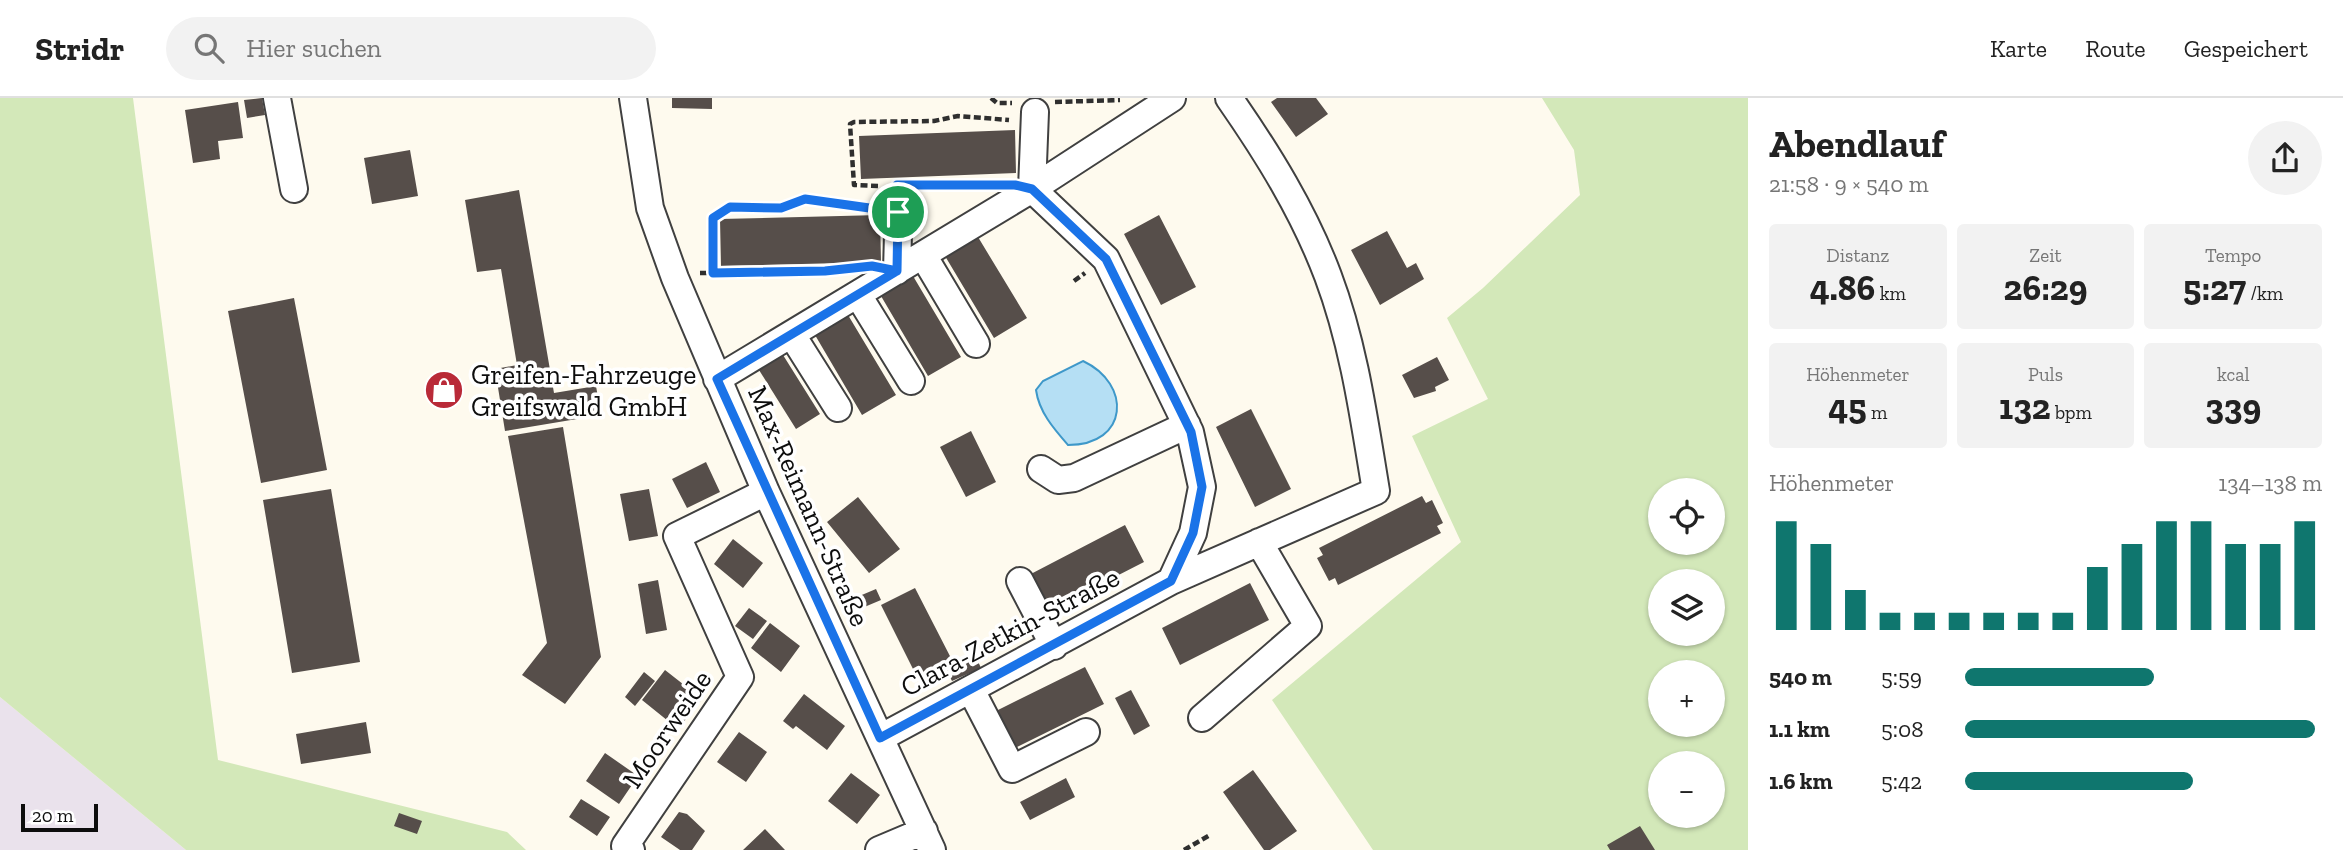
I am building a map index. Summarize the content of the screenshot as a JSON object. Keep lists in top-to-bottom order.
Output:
{
  "streets": {
    "street": ["Max-Reimann-Straße", "Clara-Zetkin-Straße", "Moorweide"]
  },
  "crossings": [
    ["Max-Reimann-Straße", "Clara-Zetkin-Straße"],
    ["Max-Reimann-Straße", "Moorweide"]
  ],
  "places": {
    "shop": ["Greifen-Fahrzeuge Greifswald GmbH"]
  },
  "scale_bar": "20 m",
  "page": {
    "header": "Stridr",
    "search": "Hier suchen",
    "nav": ["Karte", "Route", "Gespeichert"],
    "heading": ["Abendlauf", "21:58 · 9 × 540 m"],
    "stats": [
      ["Distanz", "4.86 km"],
      ["Zeit", "26:29"],
      ["Tempo", "5:27 /km"],
      ["Höhenmeter", "45 m"],
      ["Puls", "132 bpm"],
      ["kcal", "339"]
    ],
    "chart": ["Höhenmeter", "134–138 m"],
    "map_buttons": ["+", "−"],
    "list": [
      {
        "name": "540 m",
        "note": "5:59"
      },
      {
        "name": "1.1 km",
        "note": "5:08"
      },
      {
        "name": "1.6 km",
        "note": "5:42"
      }
    ],
    "scale": "20 m"
  }
}
